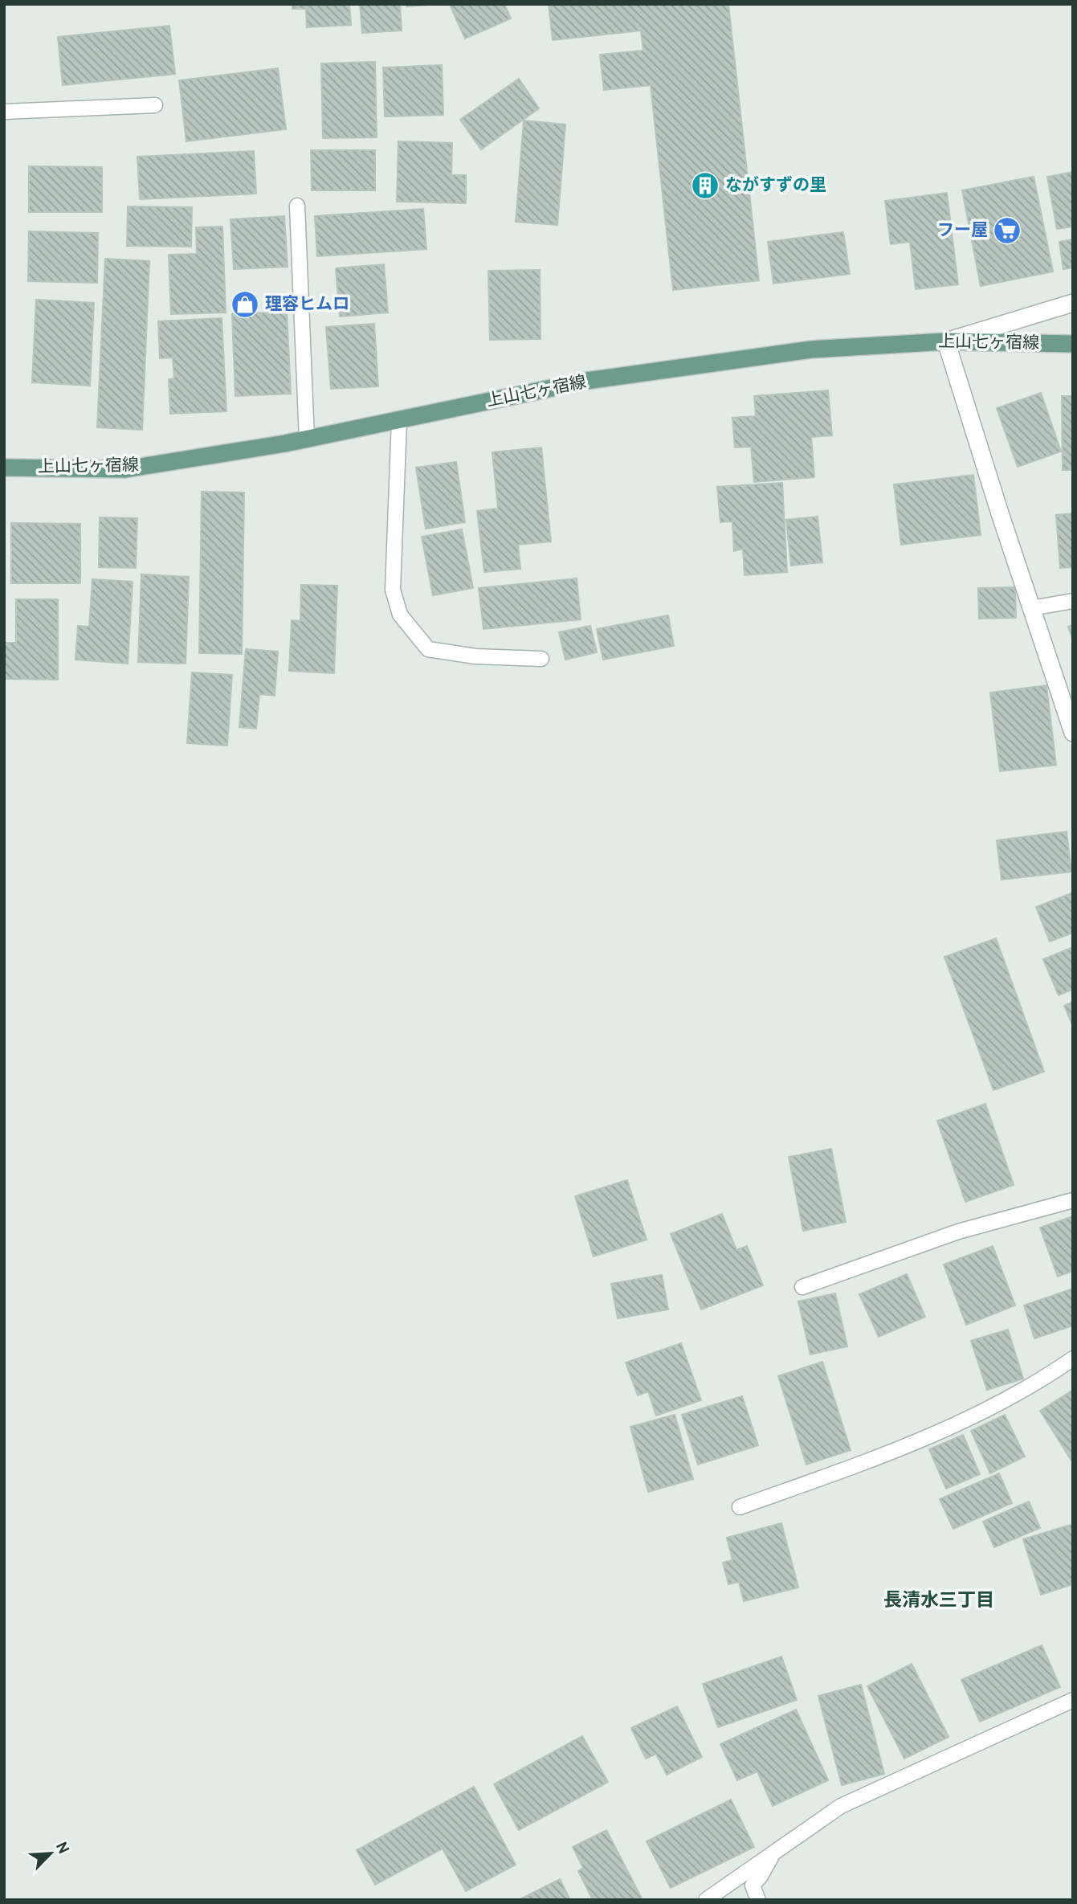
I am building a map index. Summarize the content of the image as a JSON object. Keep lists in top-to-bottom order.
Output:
{
  "streets": {
    "main road": ["上山七ヶ宿線"]
  },
  "districts": ["長清水三丁目"],
  "places": {
    "building": ["ながすずの里"],
    "supermarket": ["フー屋"],
    "shop": ["理容ヒムロ"]
  },
  "north": "top right"
}
